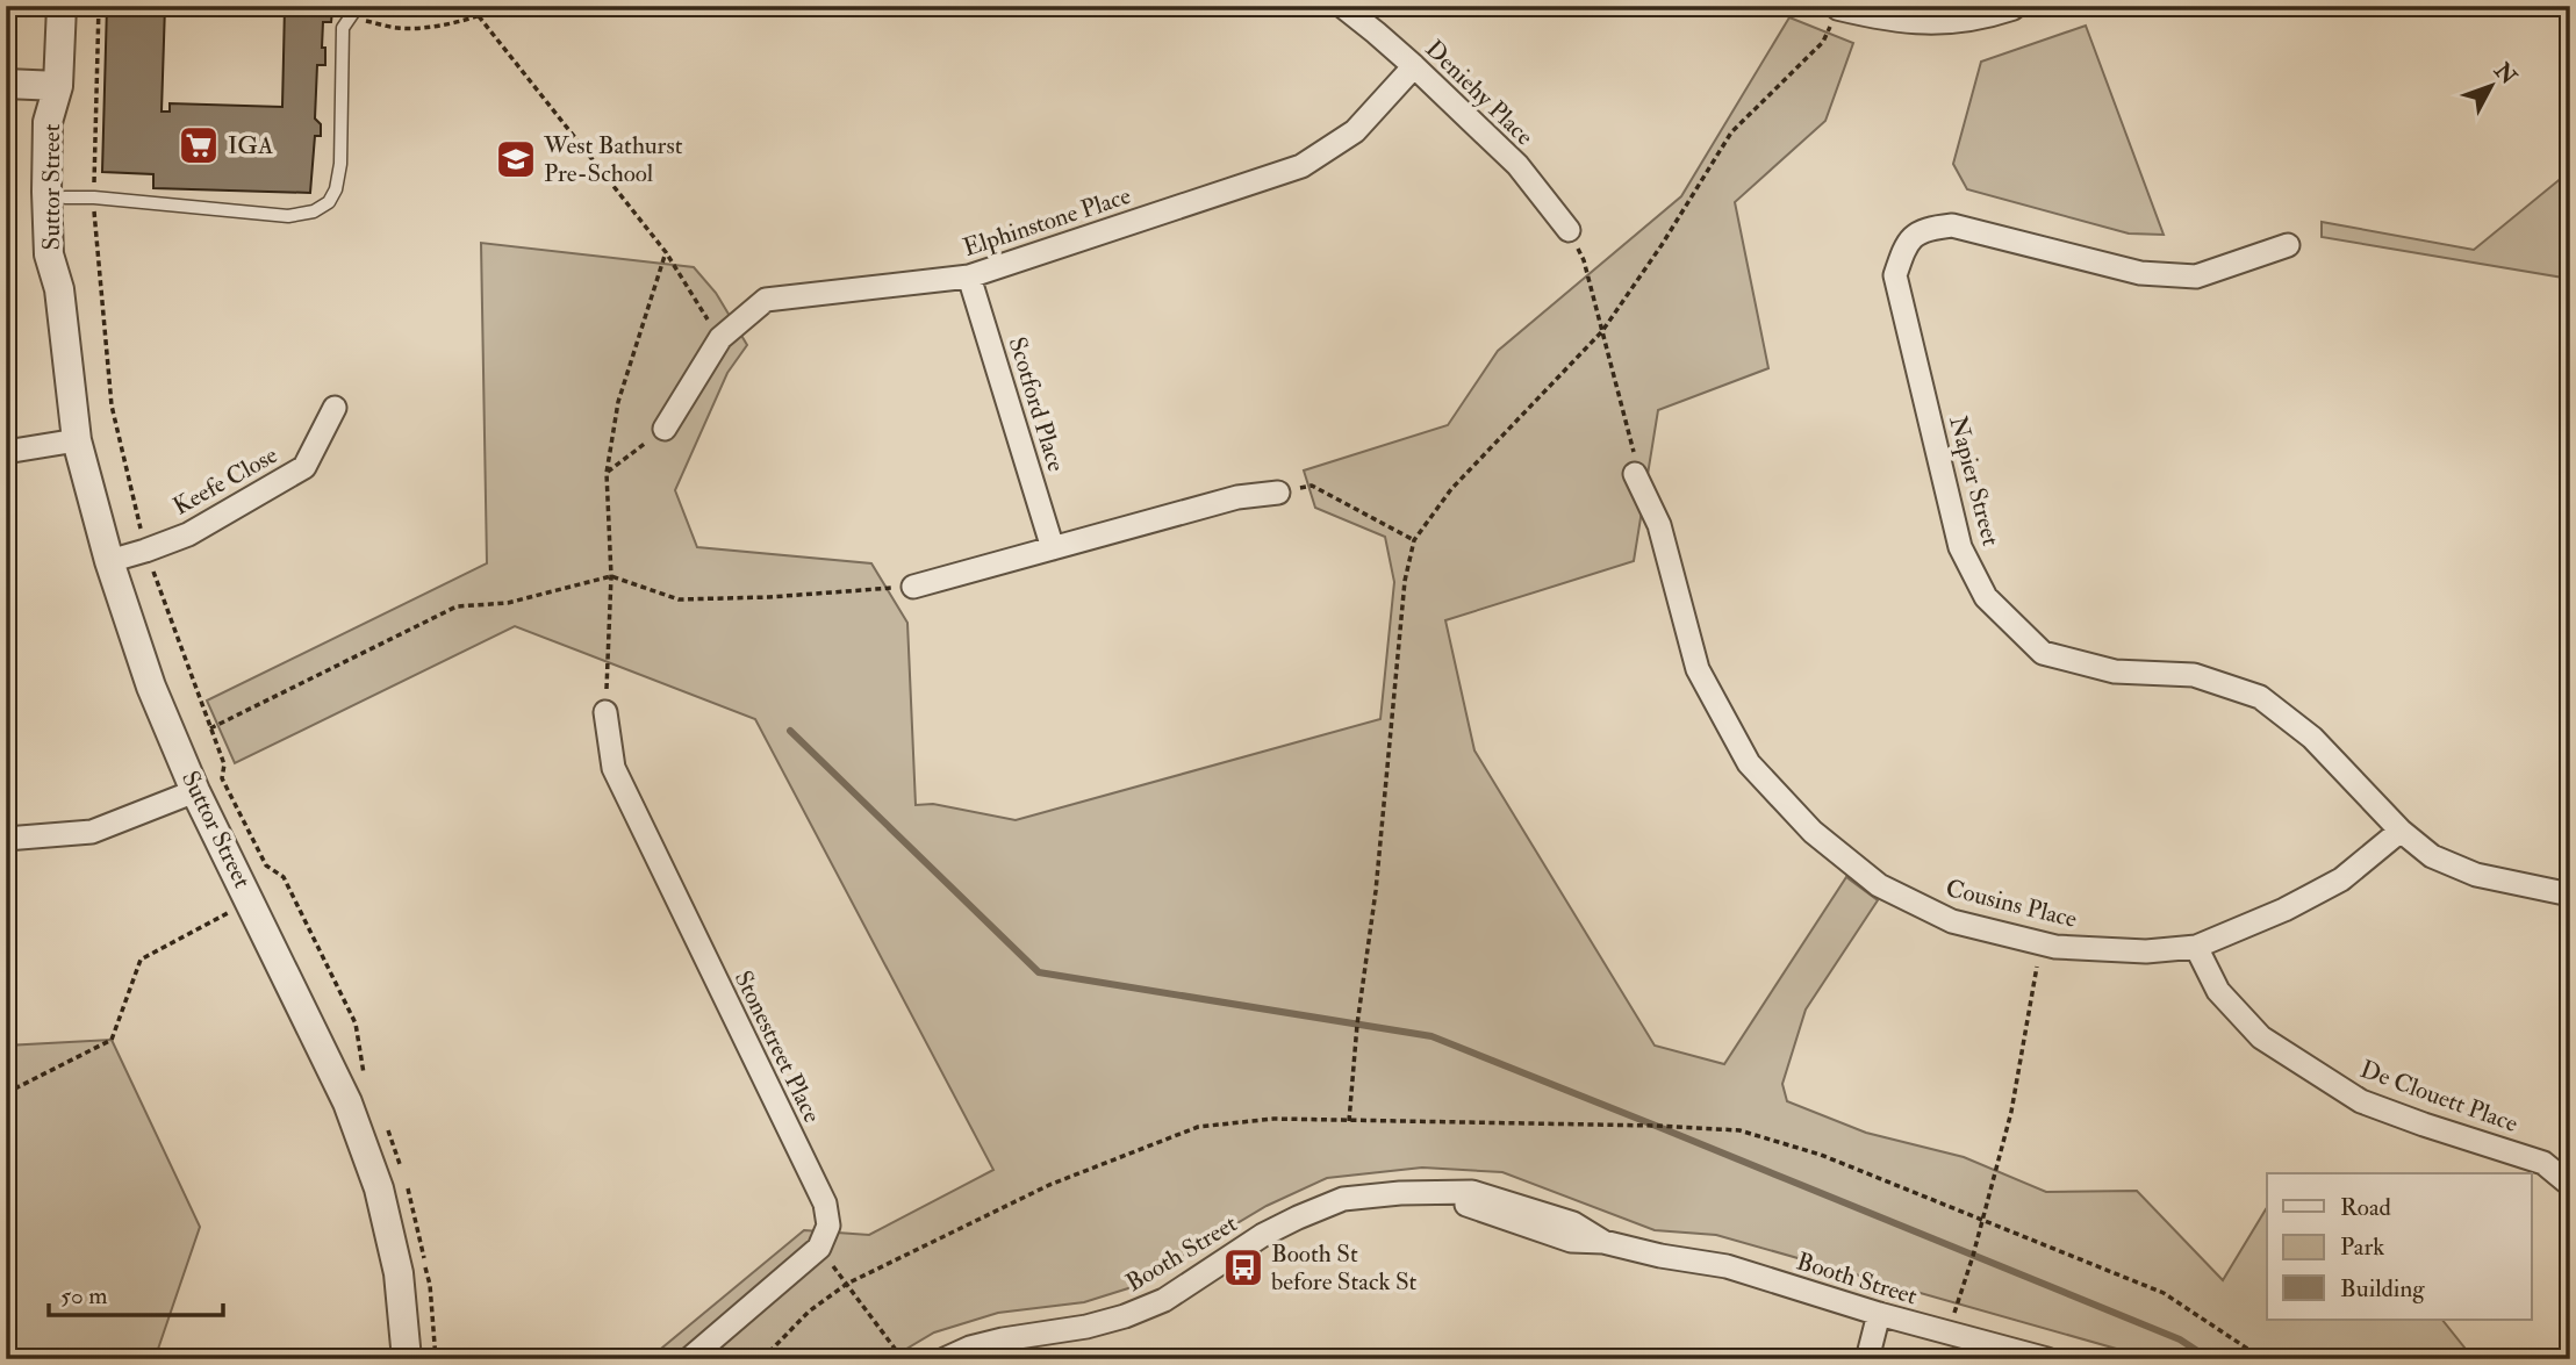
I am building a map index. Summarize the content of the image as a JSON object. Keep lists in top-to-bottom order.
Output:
{
  "streets": {
    "street": [
      "Deniehy Place",
      "Suttor Street",
      "Elphinstone Place",
      "Scotford Place",
      "Keefe Close",
      "Napier Street",
      "Cousins Place",
      "Stonestreet Place",
      "De Clouett Place",
      "Booth Street"
    ]
  },
  "crossings": [
    ["Deniehy Place", "Elphinstone Place"],
    ["Suttor Street", "Keefe Close"],
    ["Elphinstone Place", "Scotford Place"],
    ["Napier Street", "Cousins Place"],
    ["Cousins Place", "De Clouett Place"]
  ],
  "places": {
    "supermarket": ["IGA"],
    "school or university": ["West Bathurst Pre-School"],
    "bus stop": ["Booth St before Stack St"]
  },
  "legend": ["Road", "Park", "Building"],
  "scale_bar": "50 m",
  "north": "top right"
}
